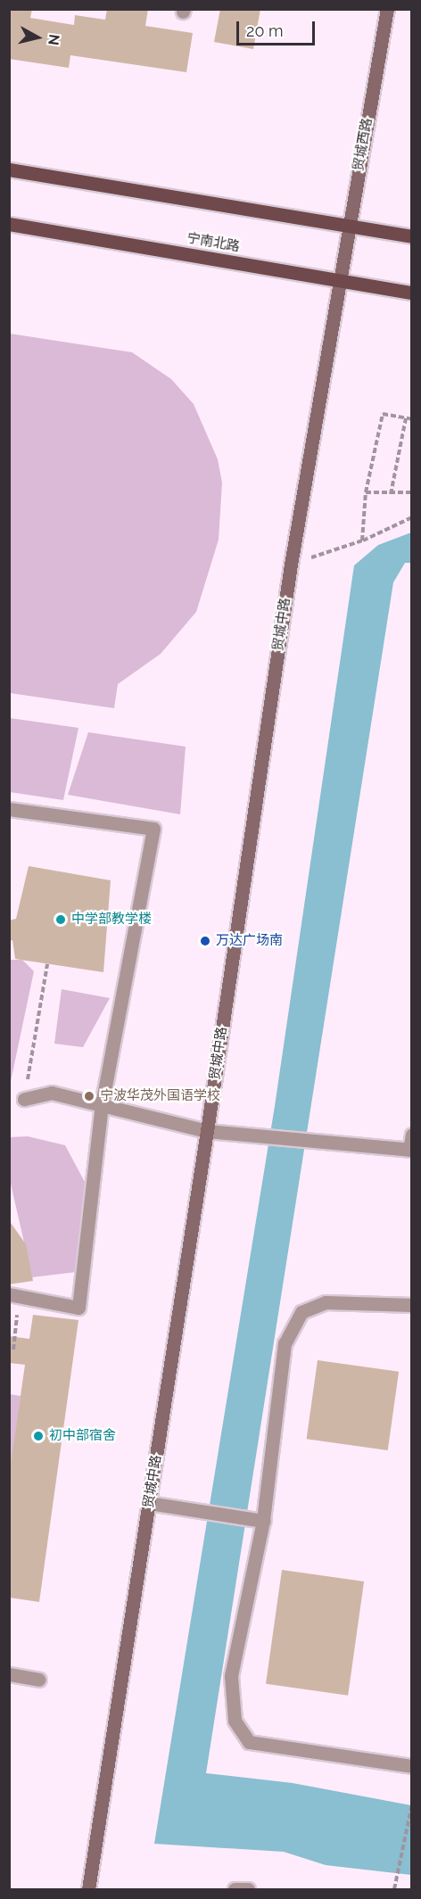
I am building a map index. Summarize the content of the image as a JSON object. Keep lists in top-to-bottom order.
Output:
{
  "streets": {
    "main road": ["贸城西路", "宁南北路", "贸城中路"]
  },
  "crossings": [
    ["贸城西路", "宁南北路"],
    ["贸城西路", "贸城中路"],
    ["宁南北路", "贸城中路"]
  ],
  "places": [
    "中学部教学楼",
    "万达广场南",
    "宁波华茂外国语学校",
    "初中部宿舍"
  ],
  "scale_bar": "20 m",
  "north": "right"
}
